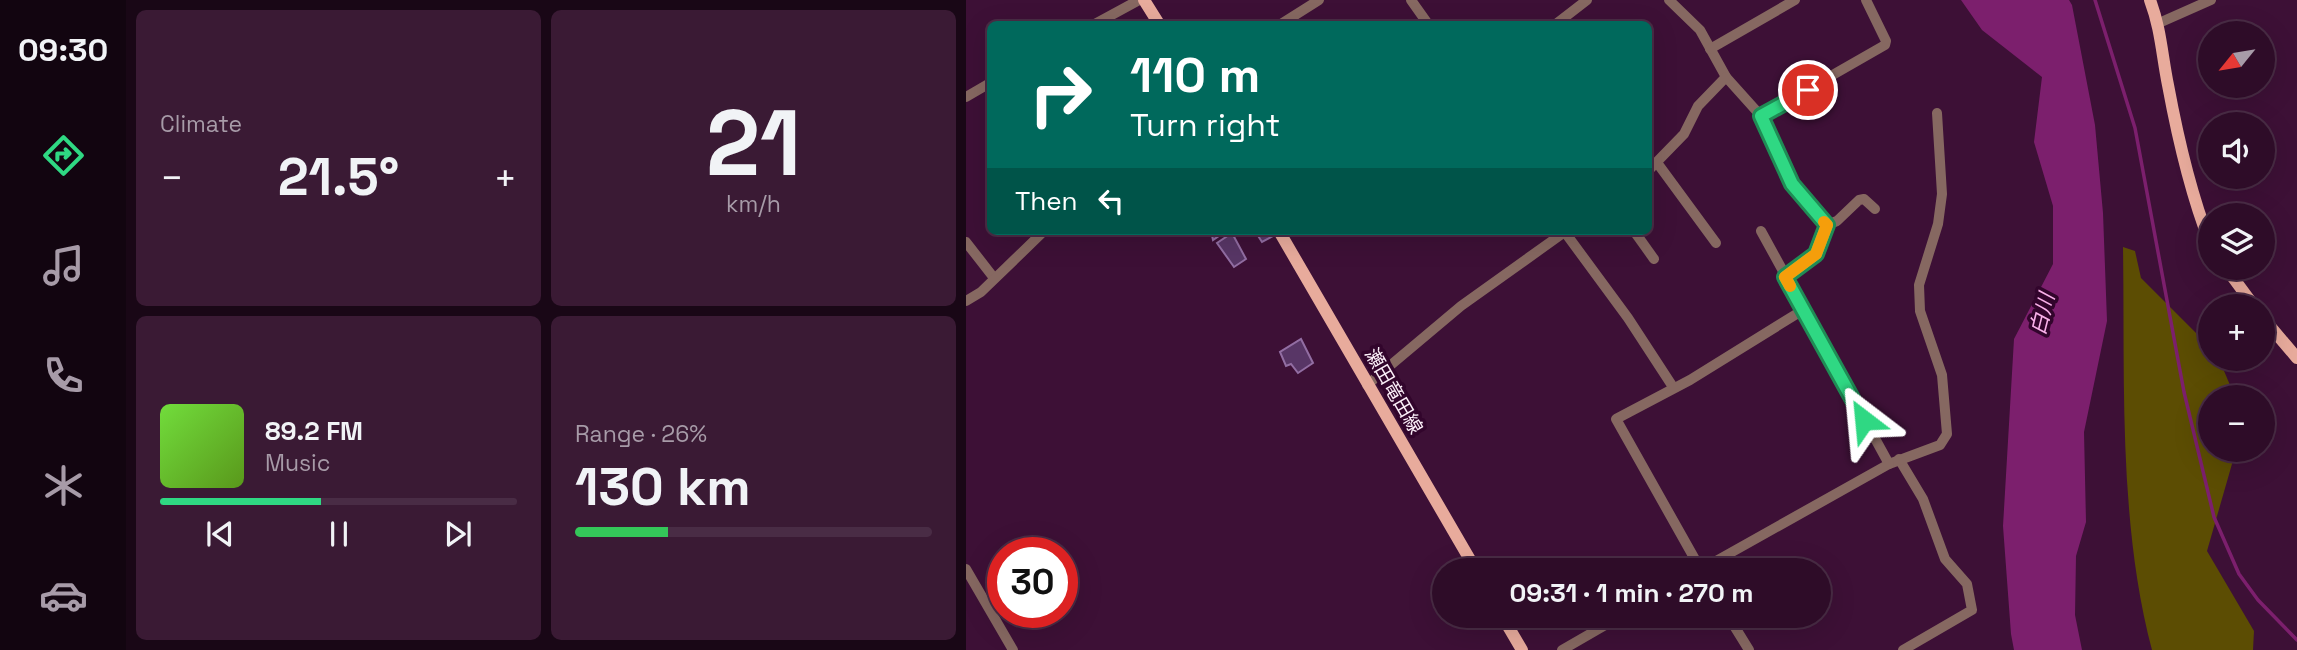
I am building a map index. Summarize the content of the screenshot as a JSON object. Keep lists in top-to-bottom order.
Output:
{
  "streets": {
    "main road": ["瀬田竜田線"]
  },
  "water": ["白川"],
  "north": "bottom left",
  "page": {
    "tabs": "09:30",
    "tile": [
      "Climate",
      ["21", "km/h"],
      ["Range · 26%", "130 km"]
    ],
    "map_buttons": ["+", "−"],
    "turn": ["110 m", "Turn right"],
    "heat": ["−", "21.5°", "+"],
    "then": "Then",
    "song": ["89.2 FM", "Music"],
    "limit": "30",
    "trip": "09:31 · 1 min · 270 m"
  }
}
